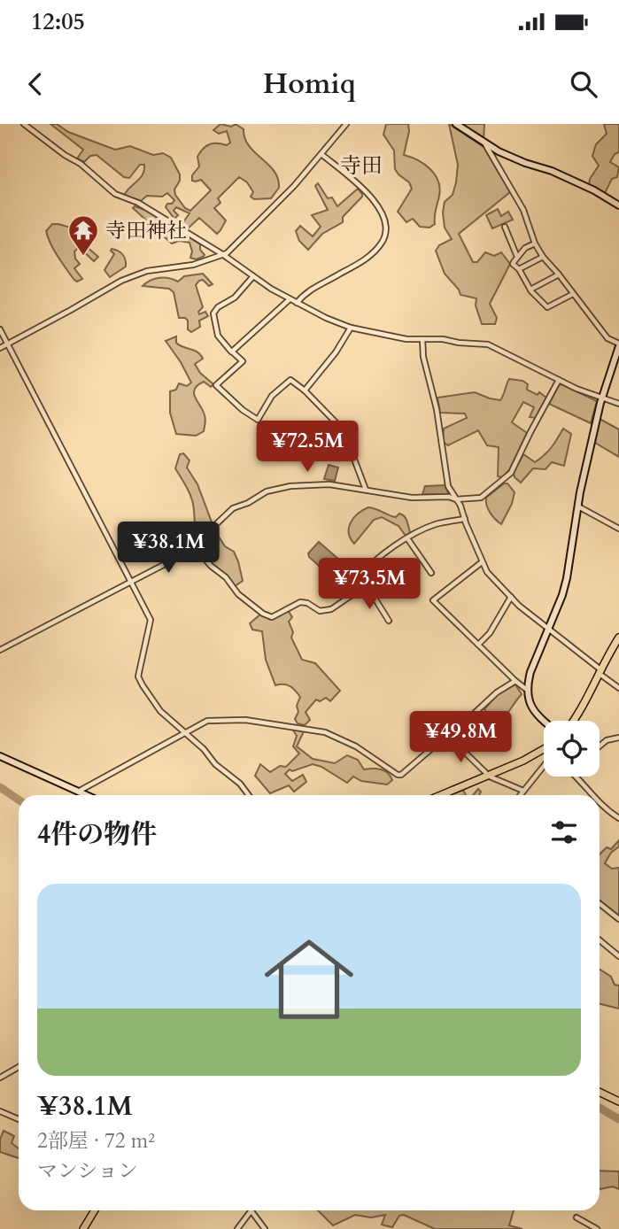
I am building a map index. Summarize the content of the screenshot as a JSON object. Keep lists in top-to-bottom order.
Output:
{
  "districts": ["寺田"],
  "places": {
    "temple": ["寺田神社"]
  },
  "page": {
    "status": "12:05",
    "header": "Homiq",
    "price": [
      "¥72.5M",
      "¥38.1M",
      "¥73.5M",
      "¥49.8M"
    ],
    "heading": "4件の物件",
    "list": [
      {
        "name": "¥38.1M",
        "note": "2部屋 · 72 m² · マンション"
      }
    ]
  }
}
